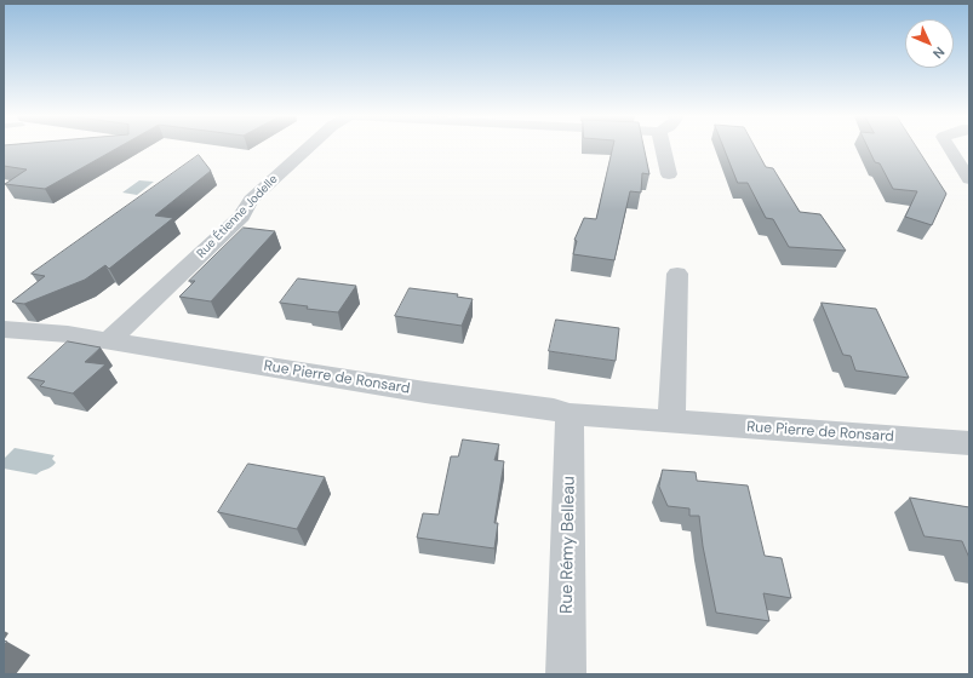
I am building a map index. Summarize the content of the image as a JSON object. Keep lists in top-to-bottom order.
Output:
{
  "streets": {
    "street": ["Rue Étienne Jodelle", "Rue Pierre de Ronsard", "Rue Rémy Belleau"]
  },
  "crossings": [
    ["Rue Étienne Jodelle", "Rue Pierre de Ronsard"],
    ["Rue Pierre de Ronsard", "Rue Rémy Belleau"]
  ],
  "north": "bottom right"
}
